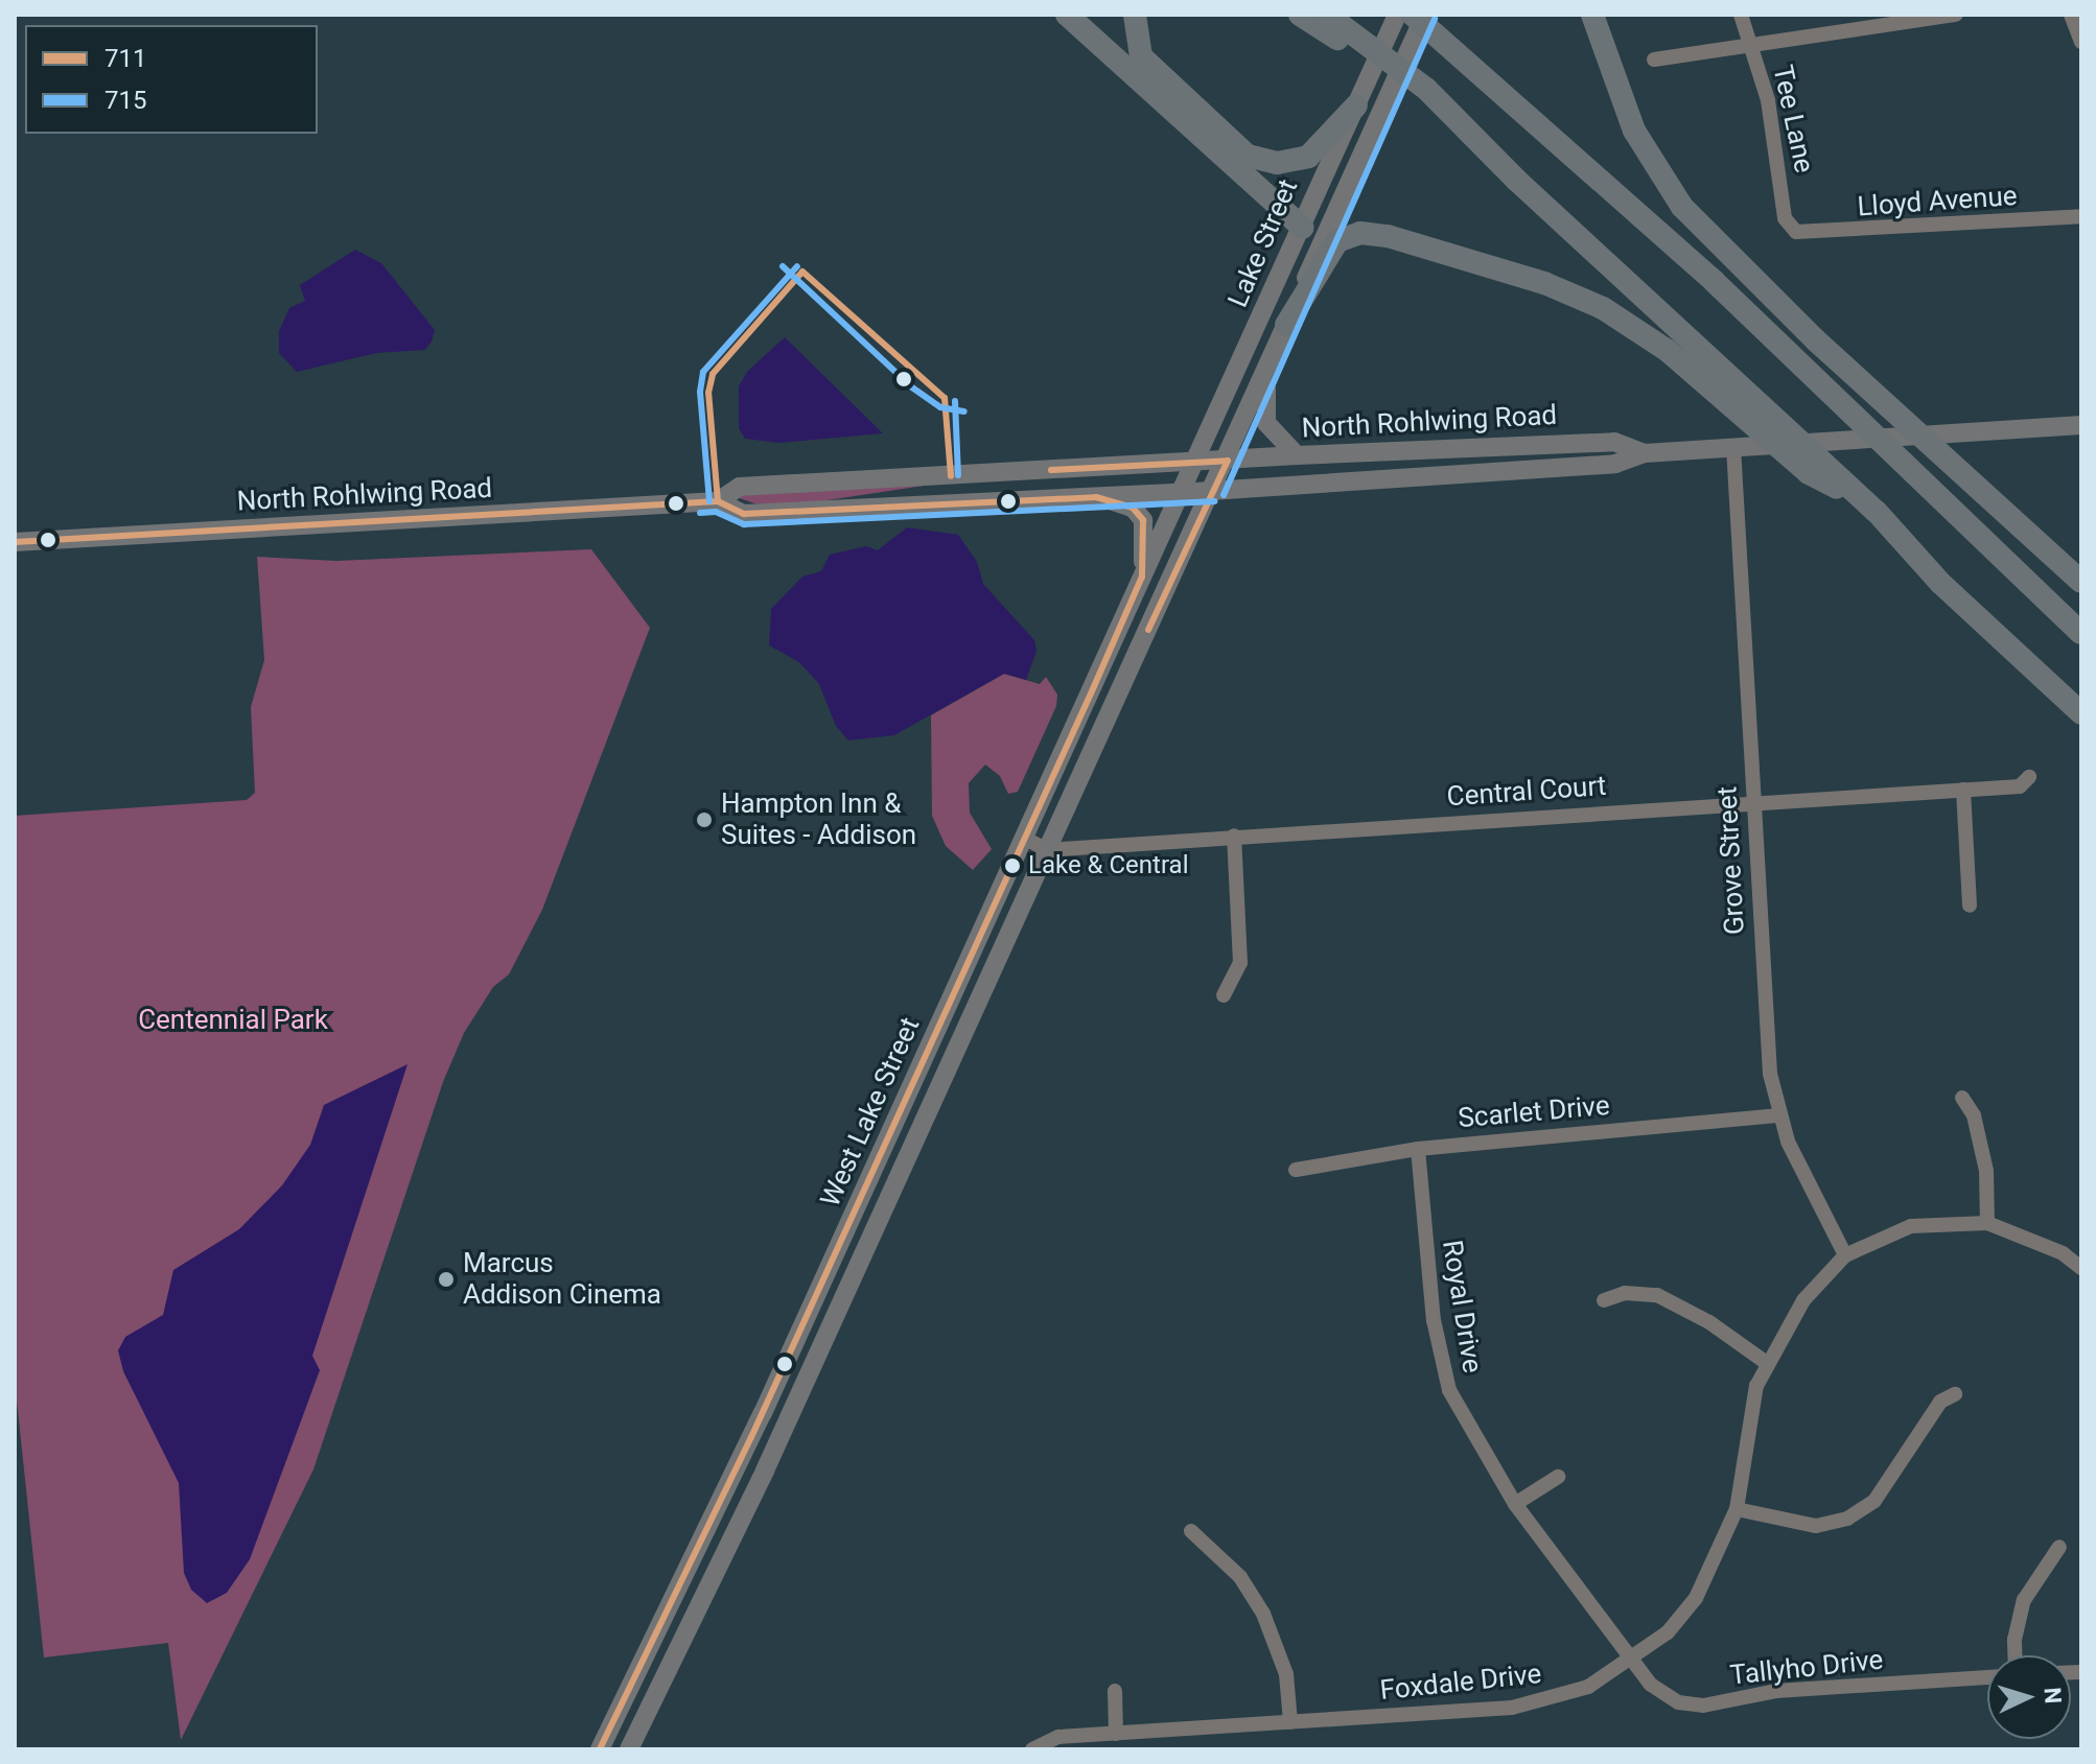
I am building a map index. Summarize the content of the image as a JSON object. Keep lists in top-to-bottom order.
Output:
{
  "streets": {
    "main road": ["Lake Street", "North Rohlwing Road", "West Lake Street"],
    "street": [
      "Tee Lane",
      "Lloyd Avenue",
      "Central Court",
      "Grove Street",
      "Scarlet Drive",
      "Royal Drive",
      "Tallyho Drive",
      "Foxdale Drive"
    ]
  },
  "crossings": [
    ["Tee Lane", "Lloyd Avenue"],
    ["Lake Street", "North Rohlwing Road"],
    ["Lake Street", "West Lake Street"],
    ["North Rohlwing Road", "Grove Street"],
    ["North Rohlwing Road", "West Lake Street"],
    ["Central Court", "Grove Street"],
    ["Central Court", "West Lake Street"],
    ["Grove Street", "Scarlet Drive"],
    ["Grove Street", "Foxdale Drive"],
    ["Scarlet Drive", "Royal Drive"],
    ["Royal Drive", "Tallyho Drive"],
    ["Royal Drive", "Foxdale Drive"],
    ["Tallyho Drive", "Foxdale Drive"]
  ],
  "parks": ["Centennial Park"],
  "places": ["Hampton Inn & Suites - Addison", "Lake & Central", "Marcus Addison Cinema"],
  "lines": ["transit line 715", "transit line 711"],
  "legend": ["711", "715"],
  "north": "right"
}
